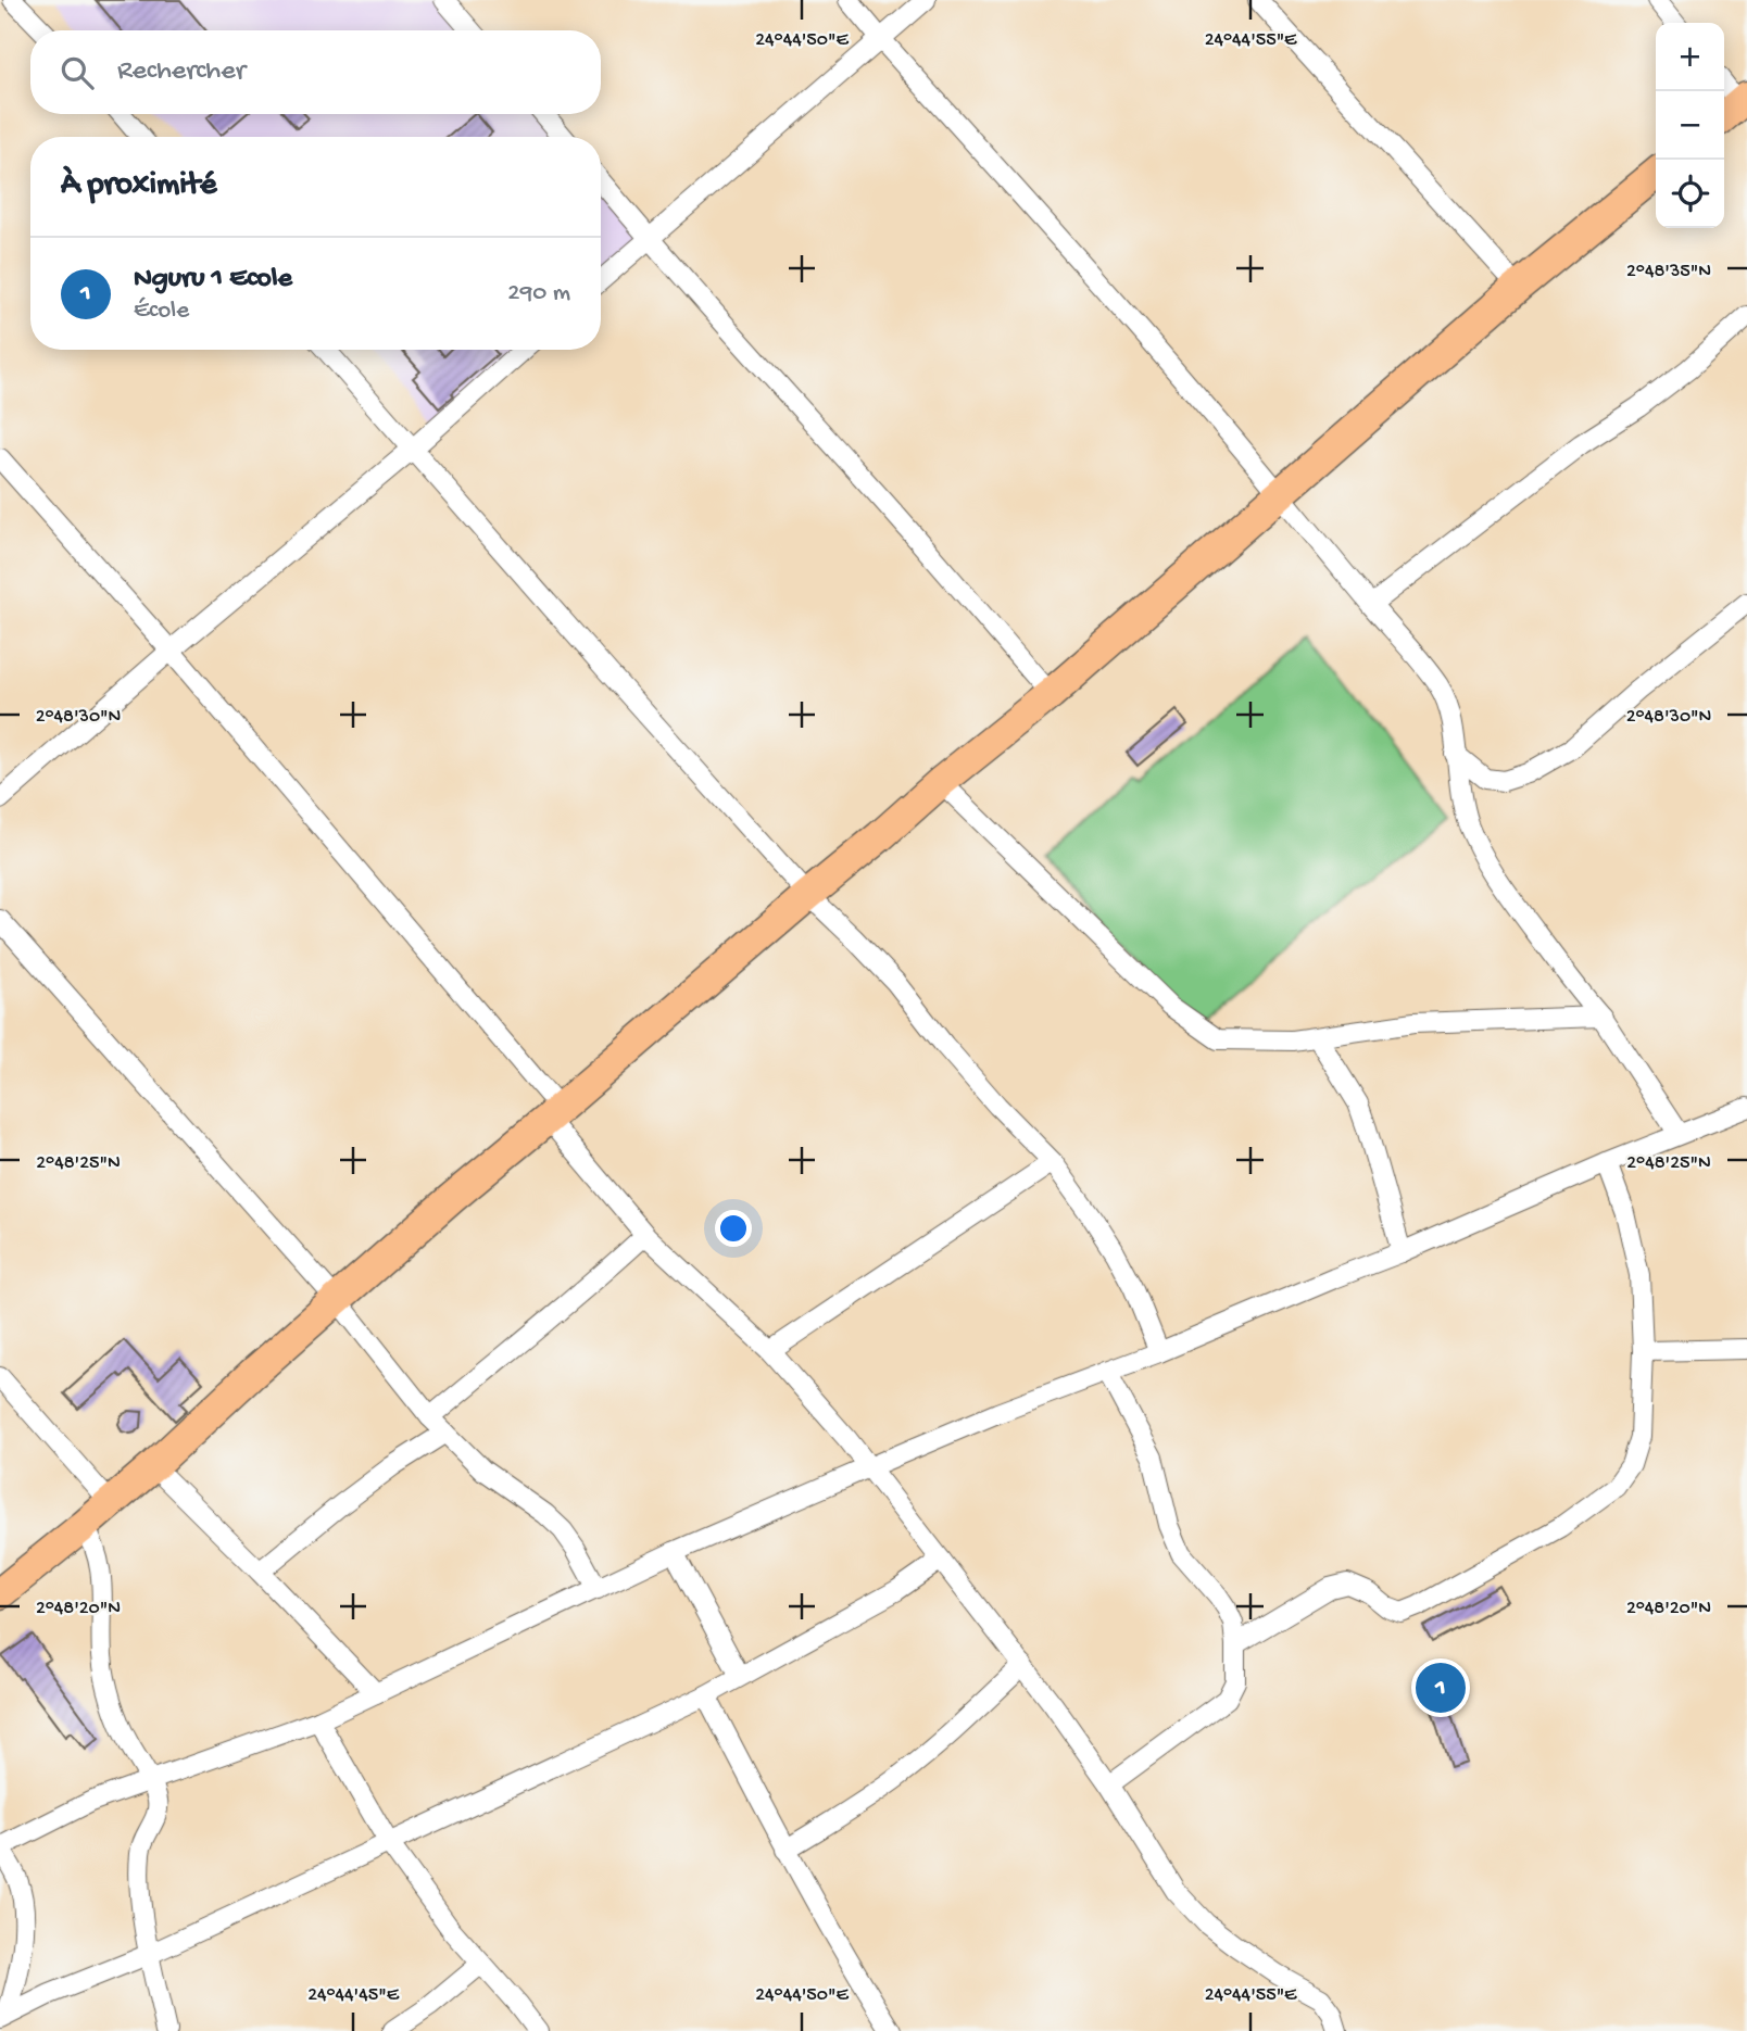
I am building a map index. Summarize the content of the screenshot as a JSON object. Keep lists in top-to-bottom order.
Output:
{
  "page": {
    "map_buttons": ["+", "−"],
    "search": "Rechercher",
    "heading": "À proximité",
    "list": [
      {
        "mark": "1",
        "name": "Nguru 1 Ecole",
        "note": "École",
        "value": "290 m"
      }
    ],
    "pins": "1"
  },
  "coordinates": [
    "24°44'50\"E",
    "24°44'55\"E",
    "2°48'35\"N",
    "2°48'30\"N",
    "2°48'25\"N",
    "2°48'20\"N",
    "24°44'45\"E"
  ]
}
